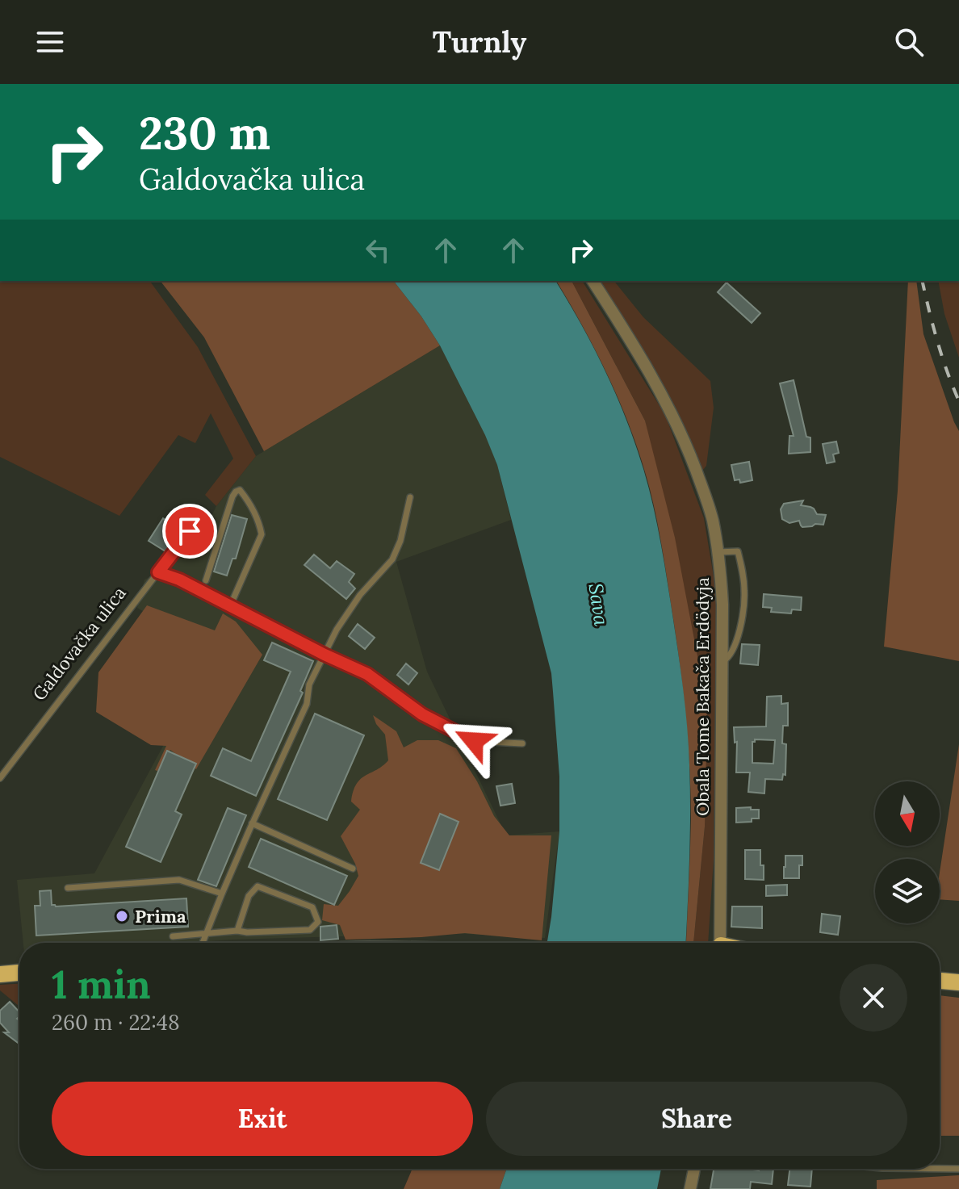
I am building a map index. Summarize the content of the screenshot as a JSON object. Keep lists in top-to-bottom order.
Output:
{
  "streets": {
    "street": ["Obala Tome Bakača Erdödyja"],
    "lane": ["Galdovačka ulica"]
  },
  "water": ["Sava"],
  "places": ["Prima"],
  "north": "bottom",
  "page": {
    "header": "Turnly",
    "turn": ["230 m", "Galdovačka ulica"],
    "heading": ["1 min", "260 m · 22:48"],
    "buttons": ["Exit", "Share"]
  }
}
